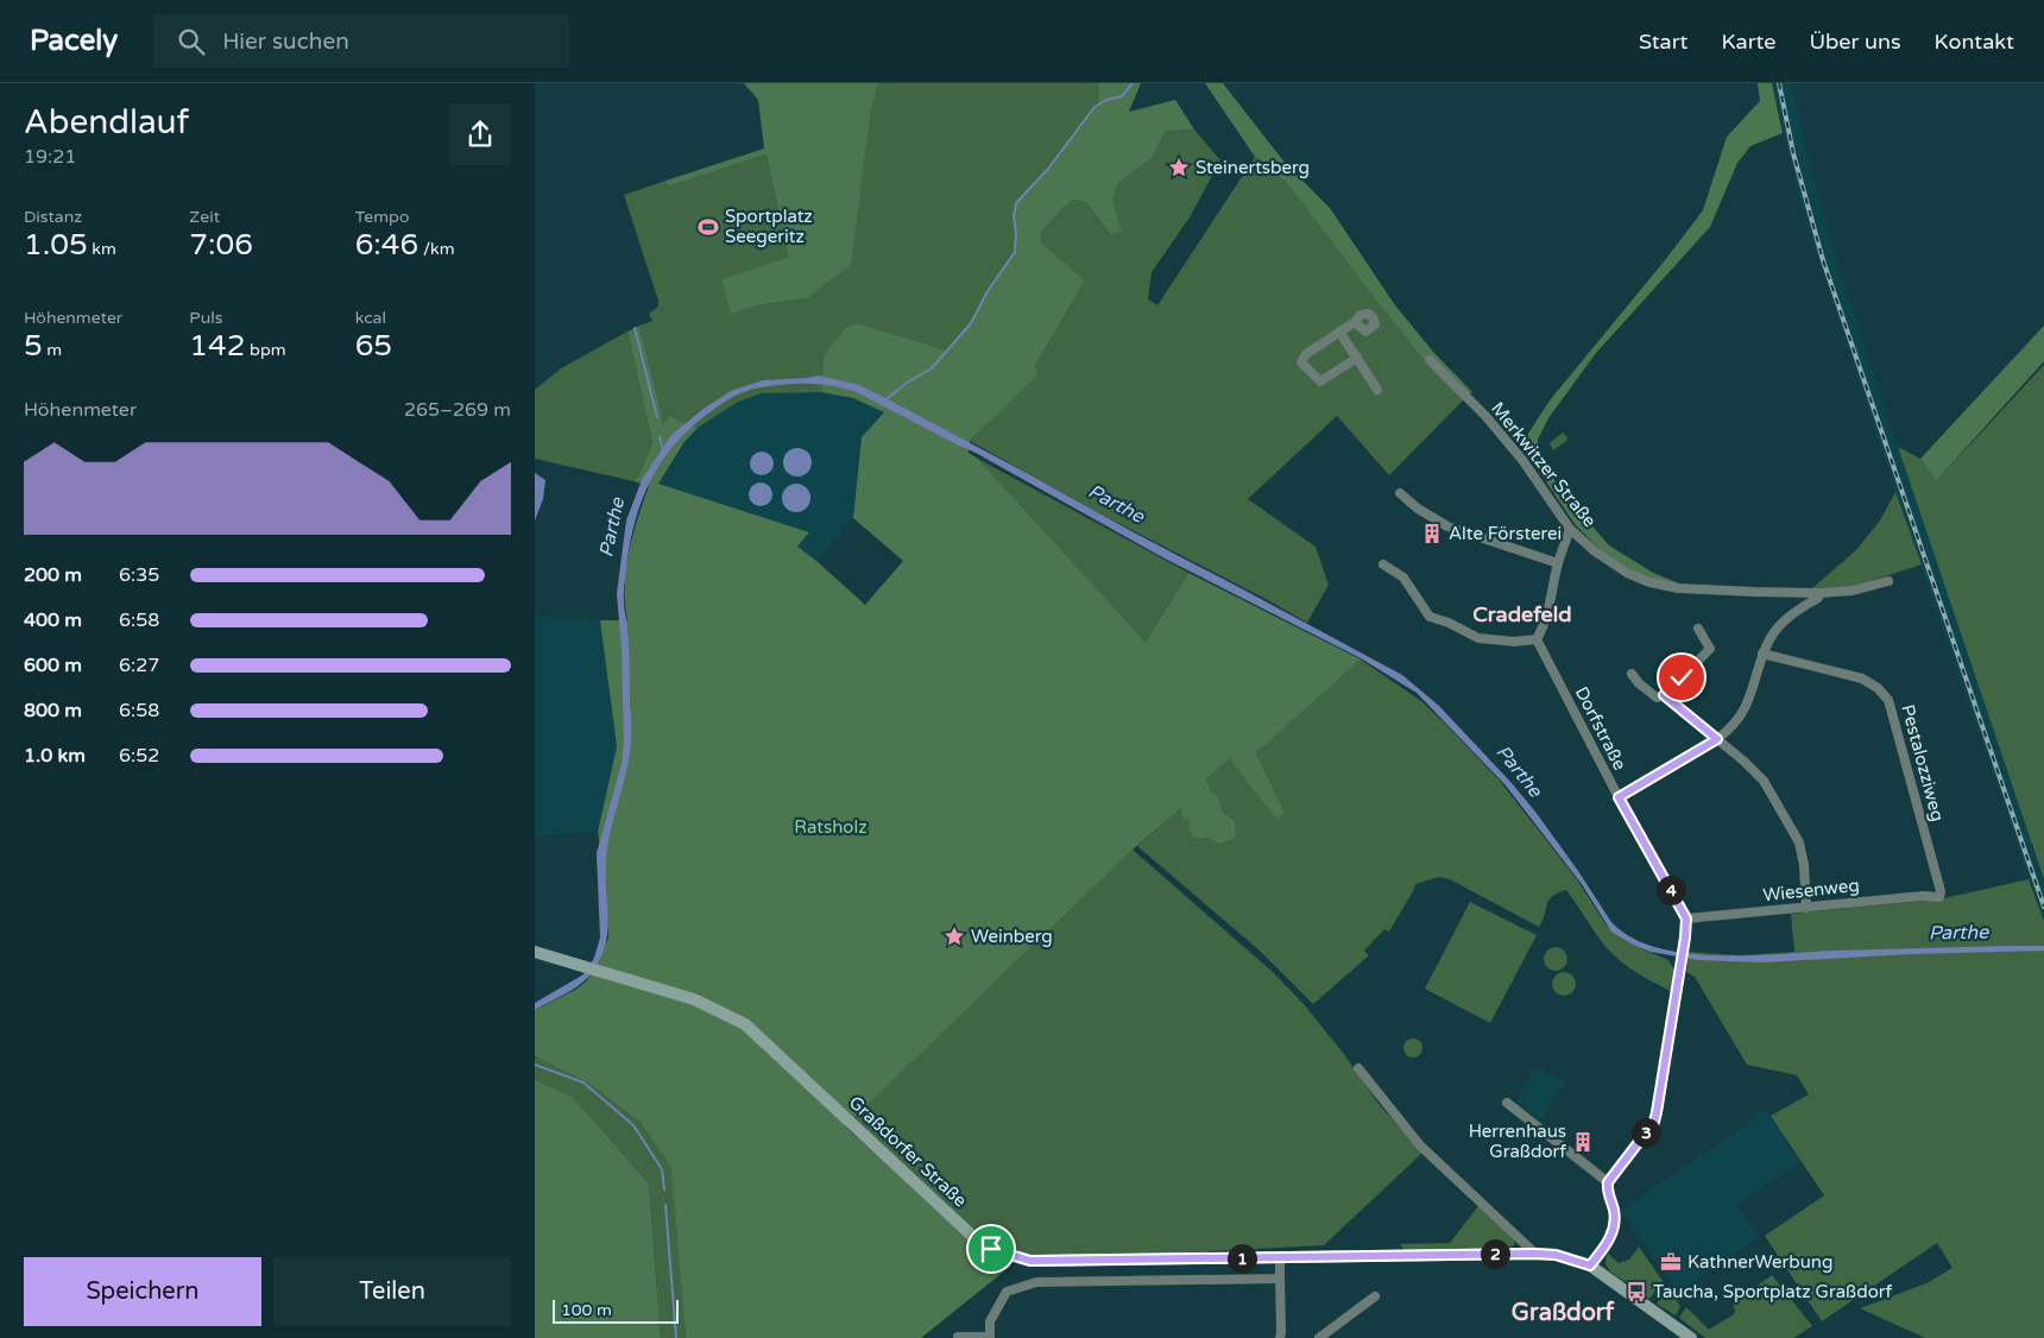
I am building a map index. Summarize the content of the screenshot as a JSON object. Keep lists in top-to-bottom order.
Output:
{
  "streets": {
    "street": [
      "Merkwitzer Straße",
      "Dorfstraße",
      "Pestalozziweg",
      "Wiesenweg",
      "Graßdorfer Straße"
    ]
  },
  "crossings": [
    ["Dorfstraße", "Wiesenweg"],
    ["Pestalozziweg", "Wiesenweg"]
  ],
  "districts": ["Cradefeld", "Graßdorf"],
  "water": ["Parthe"],
  "parks": ["Ratsholz"],
  "places": {
    "place": ["Steinertsberg", "Weinberg"],
    "sports": ["Sportplatz Seegeritz"],
    "building": ["Alte Försterei", "Herrenhaus Graßdorf"],
    "office": ["KathnerWerbung"],
    "bus stop": ["Taucha, Sportplatz Graßdorf"]
  },
  "scale_bar": "100 m",
  "page": {
    "header": "Pacely",
    "search": "Hier suchen",
    "nav": [
      "Start",
      "Karte",
      "Über uns",
      "Kontakt"
    ],
    "heading": ["Abendlauf", "19:21"],
    "stats": [
      ["Distanz", "1.05 km"],
      ["Zeit", "7:06"],
      ["Tempo", "6:46 /km"],
      ["Höhenmeter", "5 m"],
      ["Puls", "142 bpm"],
      ["kcal", "65"]
    ],
    "chart": ["Höhenmeter", "265–269 m"],
    "list": [
      {
        "name": "200 m",
        "note": "6:35"
      },
      {
        "name": "400 m",
        "note": "6:58"
      },
      {
        "name": "600 m",
        "note": "6:27"
      },
      {
        "name": "800 m",
        "note": "6:58"
      },
      {
        "name": "1.0 km",
        "note": "6:52"
      }
    ],
    "pins": [
      "4",
      "3",
      "2",
      "1"
    ],
    "buttons": ["Speichern", "Teilen"],
    "scale": "100 m"
  }
}
